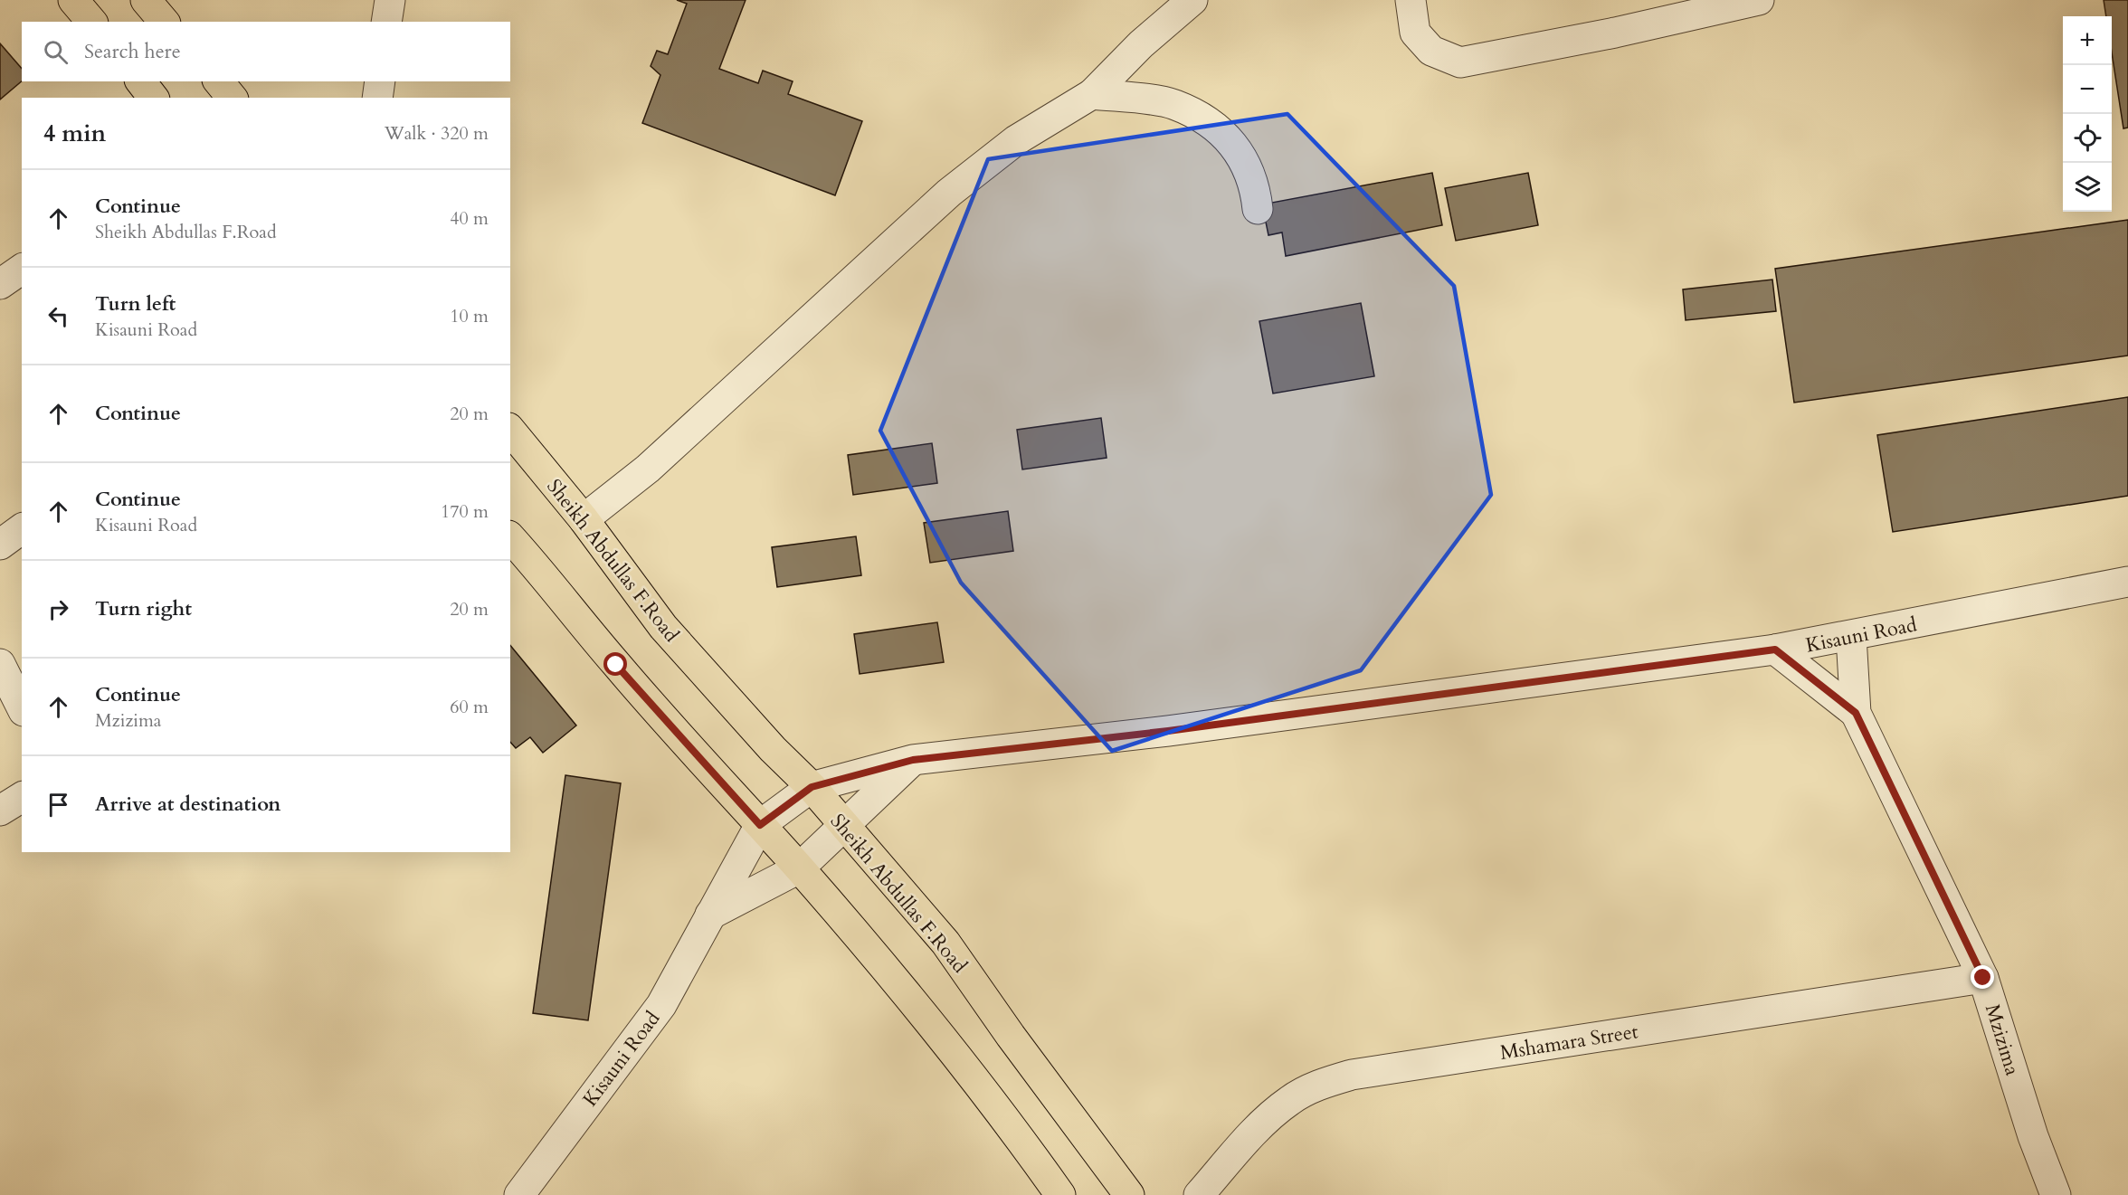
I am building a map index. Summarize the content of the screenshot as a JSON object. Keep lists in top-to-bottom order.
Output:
{
  "streets": {
    "main road": ["Sheikh Abdullas F.Road"],
    "street": ["Kisauni Road", "Mzizima", "Mshamara Street"]
  },
  "crossings": [
    ["Sheikh Abdullas F.Road", "Kisauni Road"],
    ["Mzizima", "Mshamara Street"]
  ],
  "page": {
    "map_buttons": ["+", "−"],
    "search": "Search here",
    "heading": ["4 min", "Walk · 320 m"],
    "list": [
      ["Continue", "Sheikh Abdullas F.Road", "40 m"],
      ["Turn left", "Kisauni Road", "10 m"],
      ["Continue", "20 m"],
      ["Continue", "Kisauni Road", "170 m"],
      ["Turn right", "20 m"],
      ["Continue", "Mzizima", "60 m"],
      "Arrive at destination"
    ]
  }
}
